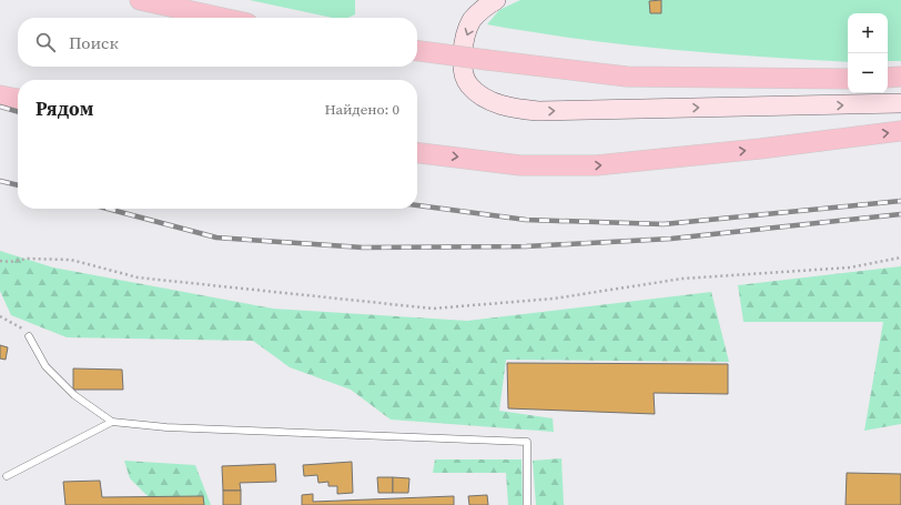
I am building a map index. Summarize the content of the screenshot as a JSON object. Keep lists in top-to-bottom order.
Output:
{
  "page": {
    "map_buttons": ["+", "−"],
    "search": "Поиск",
    "heading": ["Рядом", "Найдено: 0"]
  }
}
